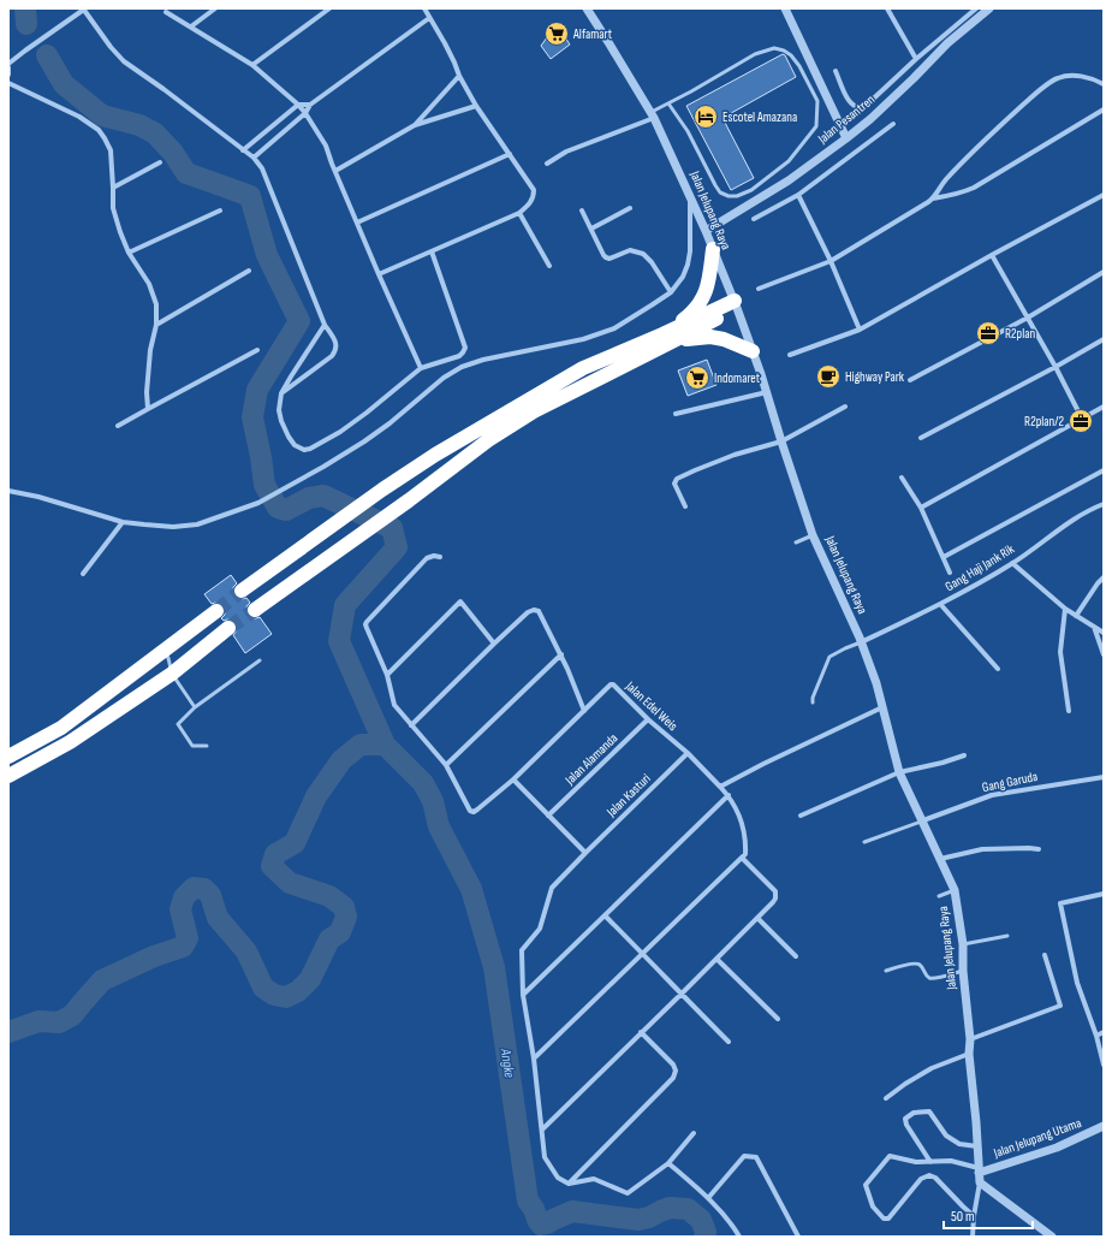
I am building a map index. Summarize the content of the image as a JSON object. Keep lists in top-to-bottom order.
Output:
{
  "streets": {
    "street": [
      "Jalan Pesantren",
      "Jalan Jelupang Raya",
      "Gang Haji Jank Rik",
      "Jalan Edel Weis",
      "Jalan Alamanda",
      "Gang Garuda",
      "Jalan Kasturi",
      "Jalan Jelupang Utama"
    ]
  },
  "crossings": [
    ["Jalan Pesantren", "Jalan Jelupang Raya"],
    ["Jalan Jelupang Raya", "Gang Haji Jank Rik"],
    ["Jalan Jelupang Raya", "Gang Garuda"],
    ["Jalan Jelupang Raya", "Jalan Jelupang Utama"],
    ["Jalan Edel Weis", "Jalan Alamanda"],
    ["Jalan Edel Weis", "Jalan Kasturi"]
  ],
  "water": ["Angke"],
  "places": {
    "supermarket": ["Alfamart", "Indomaret"],
    "hotel": ["Escotel Amazana"],
    "office": ["R2plan", "R2plan/2"],
    "cafe": ["Highway Park"]
  },
  "scale_bar": "50 m"
}
